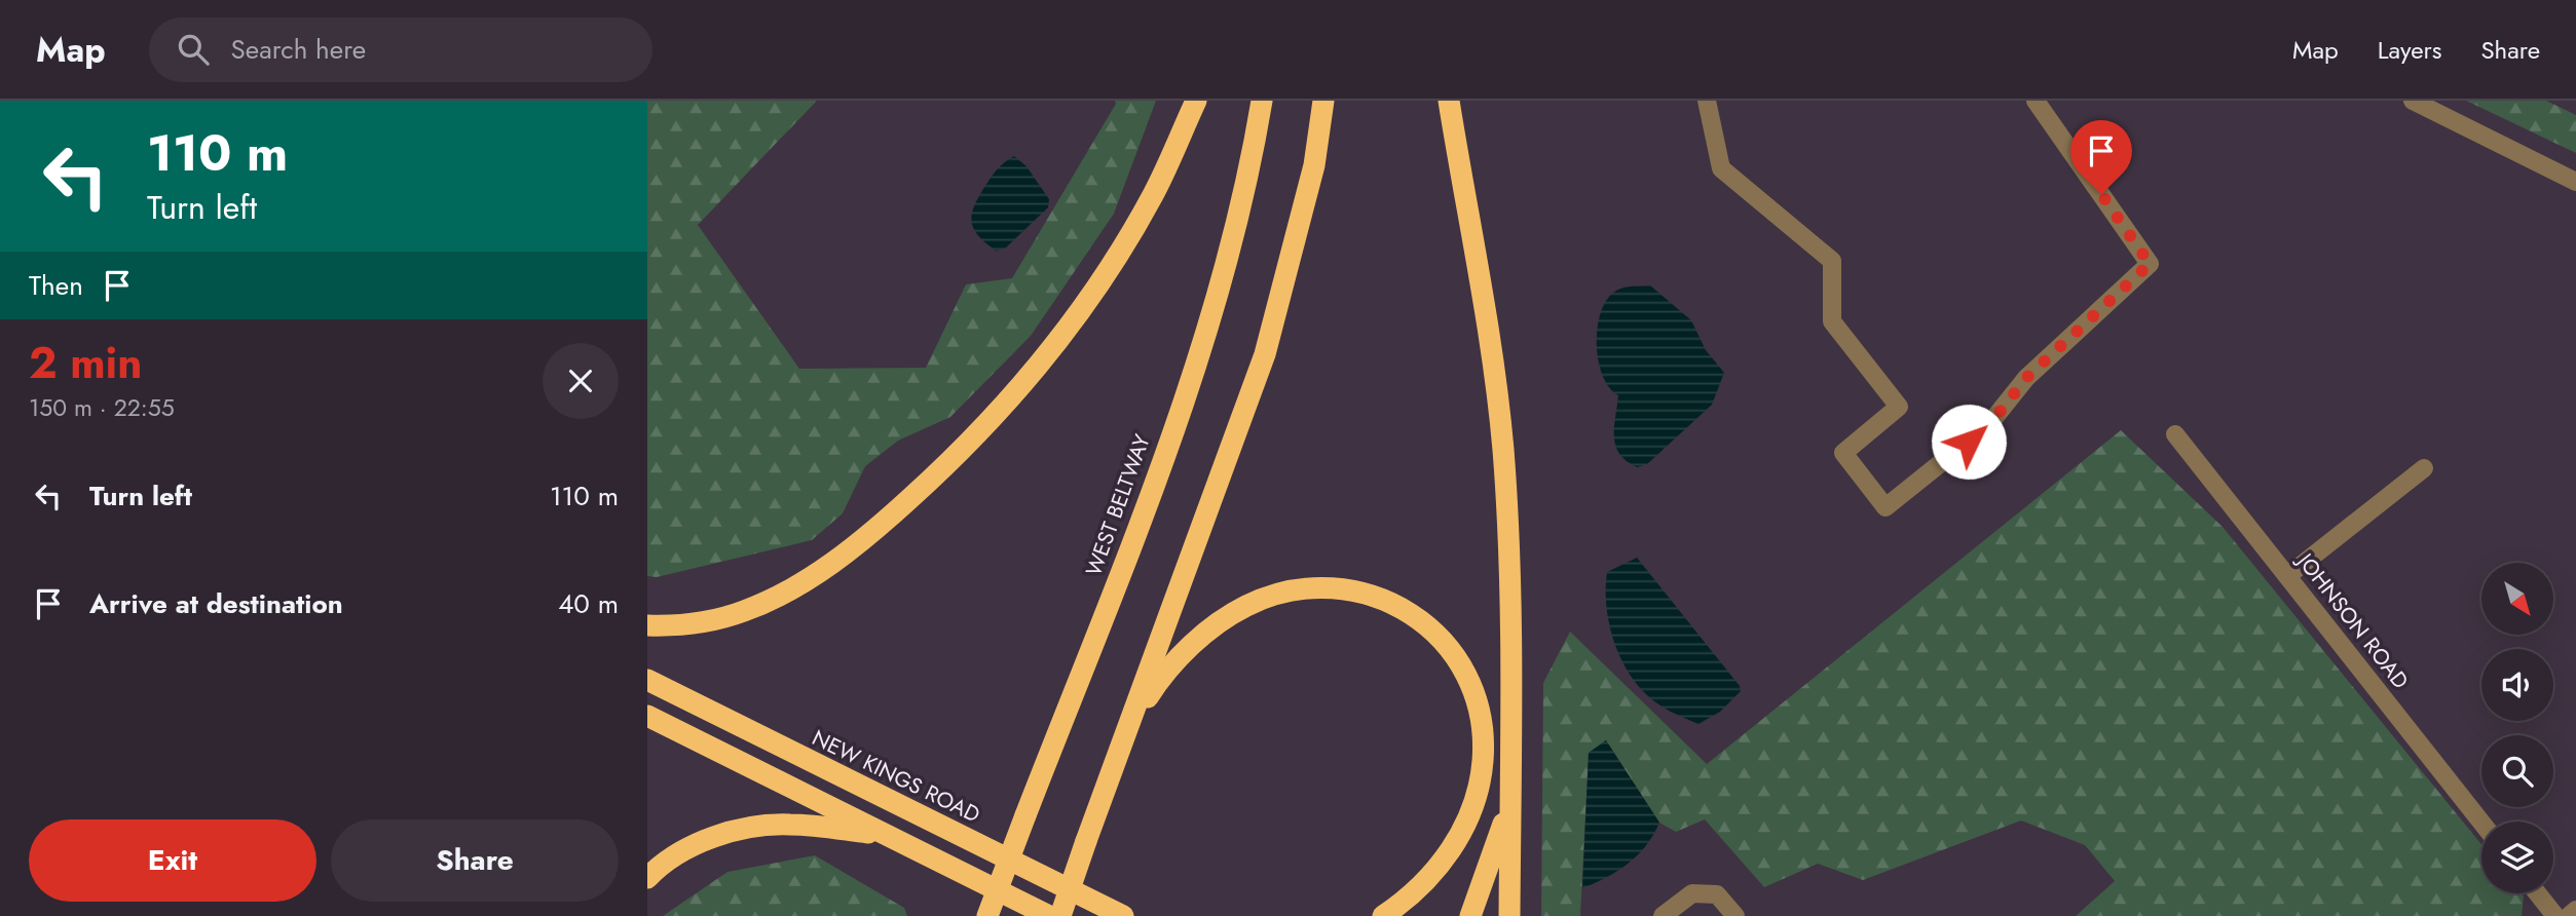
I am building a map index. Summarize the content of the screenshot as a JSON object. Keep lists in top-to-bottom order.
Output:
{
  "streets": {
    "highway": ["WEST BELTWAY", "NEW KINGS ROAD"],
    "street": ["JOHNSON ROAD"]
  },
  "north": "bottom right",
  "page": {
    "header": "Map",
    "search": "Search here",
    "nav": ["Map", "Layers", "Share"],
    "turn": ["110 m", "Turn left"],
    "then": "Then",
    "heading": ["2 min", "150 m · 22:55"],
    "list": [
      {
        "name": "Turn left",
        "value": "110 m"
      },
      {
        "name": "Arrive at destination",
        "value": "40 m"
      }
    ],
    "buttons": ["Exit", "Share"]
  }
}
